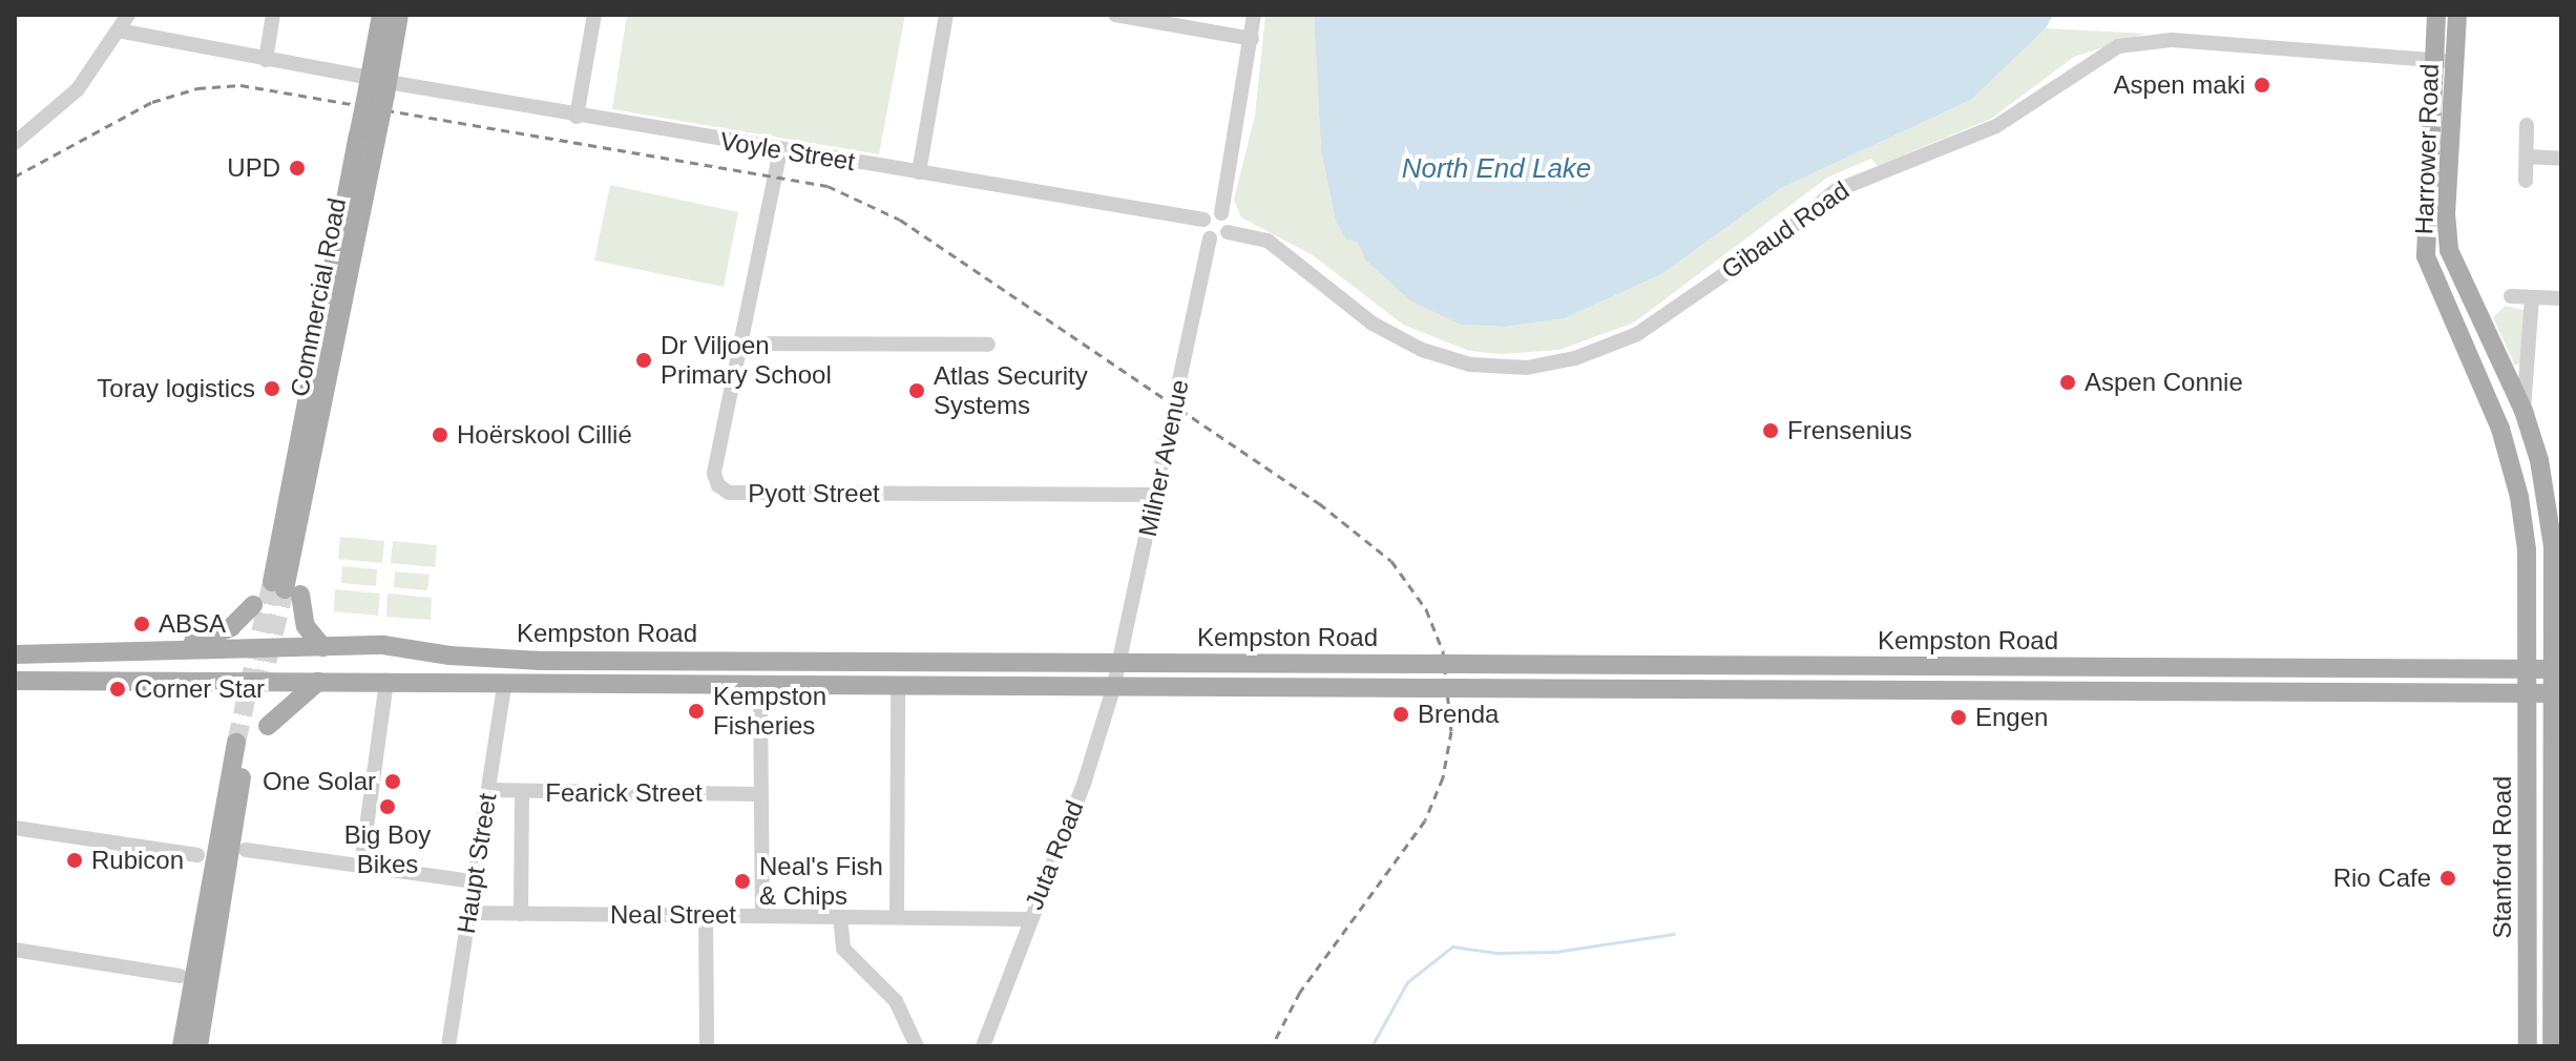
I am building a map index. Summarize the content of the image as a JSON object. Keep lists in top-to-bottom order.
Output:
{
  "streets": {
    "main road": [
      "Harrower Road",
      "Commercial Road",
      "Kempston Road",
      "Stanford Road"
    ],
    "street": [
      "Voyle Street",
      "Gibaud Road",
      "Milner Avenue",
      "Pyott Street",
      "Fearick Street",
      "Juta Road",
      "Haupt Street",
      "Neal Street"
    ]
  },
  "crossings": [
    ["Harrower Road", "Gibaud Road"],
    ["Harrower Road", "Kempston Road"],
    ["Harrower Road", "Stanford Road"],
    ["Voyle Street", "Gibaud Road"],
    ["Voyle Street", "Commercial Road"],
    ["Voyle Street", "Milner Avenue"],
    ["Voyle Street", "Pyott Street"],
    ["Gibaud Road", "Milner Avenue"],
    ["Commercial Road", "Kempston Road"],
    ["Milner Avenue", "Pyott Street"],
    ["Milner Avenue", "Kempston Road"],
    ["Milner Avenue", "Juta Road"],
    ["Kempston Road", "Juta Road"],
    ["Kempston Road", "Stanford Road"],
    ["Kempston Road", "Haupt Street"],
    ["Fearick Street", "Haupt Street"],
    ["Juta Road", "Neal Street"],
    ["Haupt Street", "Neal Street"]
  ],
  "water": ["North End Lake"],
  "places": [
    "Aspen maki",
    "UPD",
    "Dr Viljoen Primary School",
    "Aspen Connie",
    "Toray logistics",
    "Atlas Security Systems",
    "Frensenius",
    "Hoërskool Cillié",
    "ABSA",
    "Corner Star",
    "Kempston Fisheries",
    "Brenda",
    "Engen",
    "One Solar",
    "Big Boy Bikes",
    "Rubicon",
    "Rio Cafe",
    "Neal's Fish & Chips"
  ]
}
